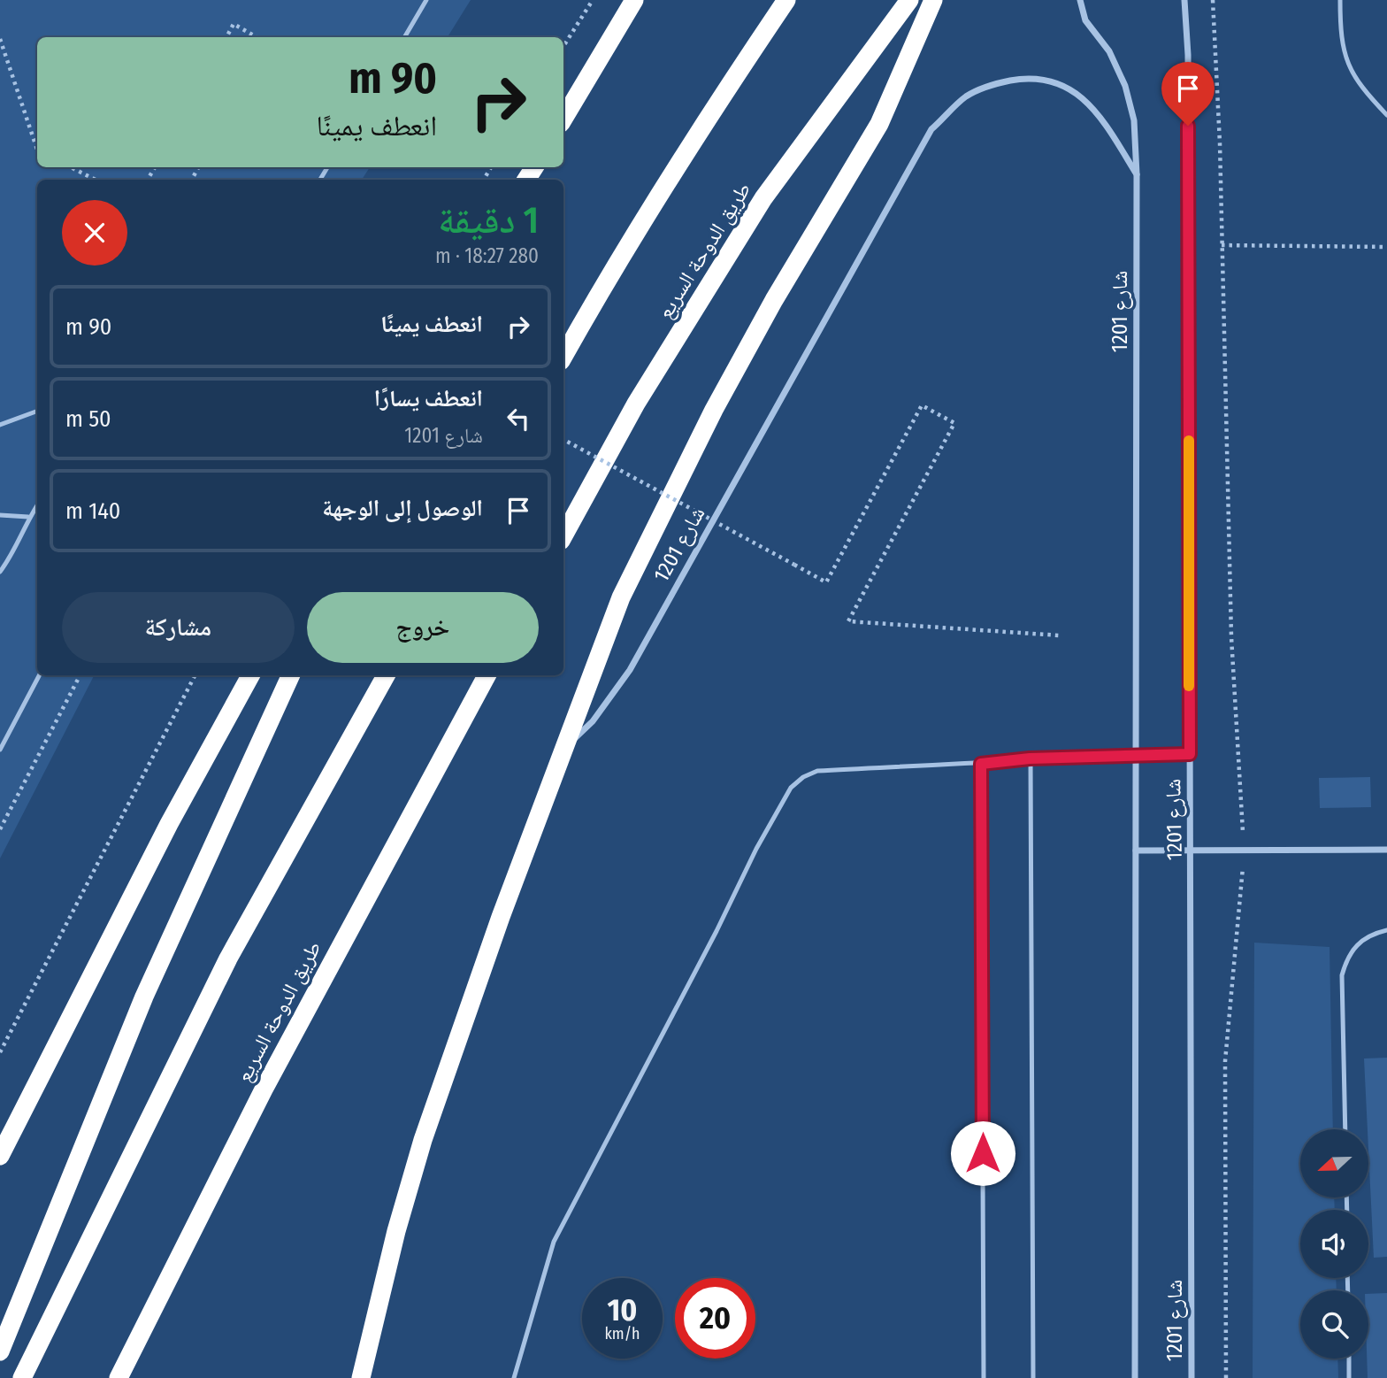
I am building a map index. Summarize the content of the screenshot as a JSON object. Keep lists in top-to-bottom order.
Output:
{
  "streets": {
    "highway": ["طريق الدوحة السريع"],
    "street": ["شارع 1201"]
  },
  "north": "left",
  "page": {
    "turn": ["90 m", "انعطف يمينًا"],
    "heading": ["1 دقيقة", "280 m · 18:27"],
    "list": [
      {
        "name": "انعطف يمينًا",
        "value": "90 m"
      },
      {
        "name": "انعطف يسارًا",
        "note": "شارع 1201",
        "value": "50 m"
      },
      {
        "name": "الوصول إلى الوجهة",
        "value": "140 m"
      }
    ],
    "buttons": ["خروج", "مشاركة"],
    "speed": "10 km/h",
    "limit": "20"
  }
}
